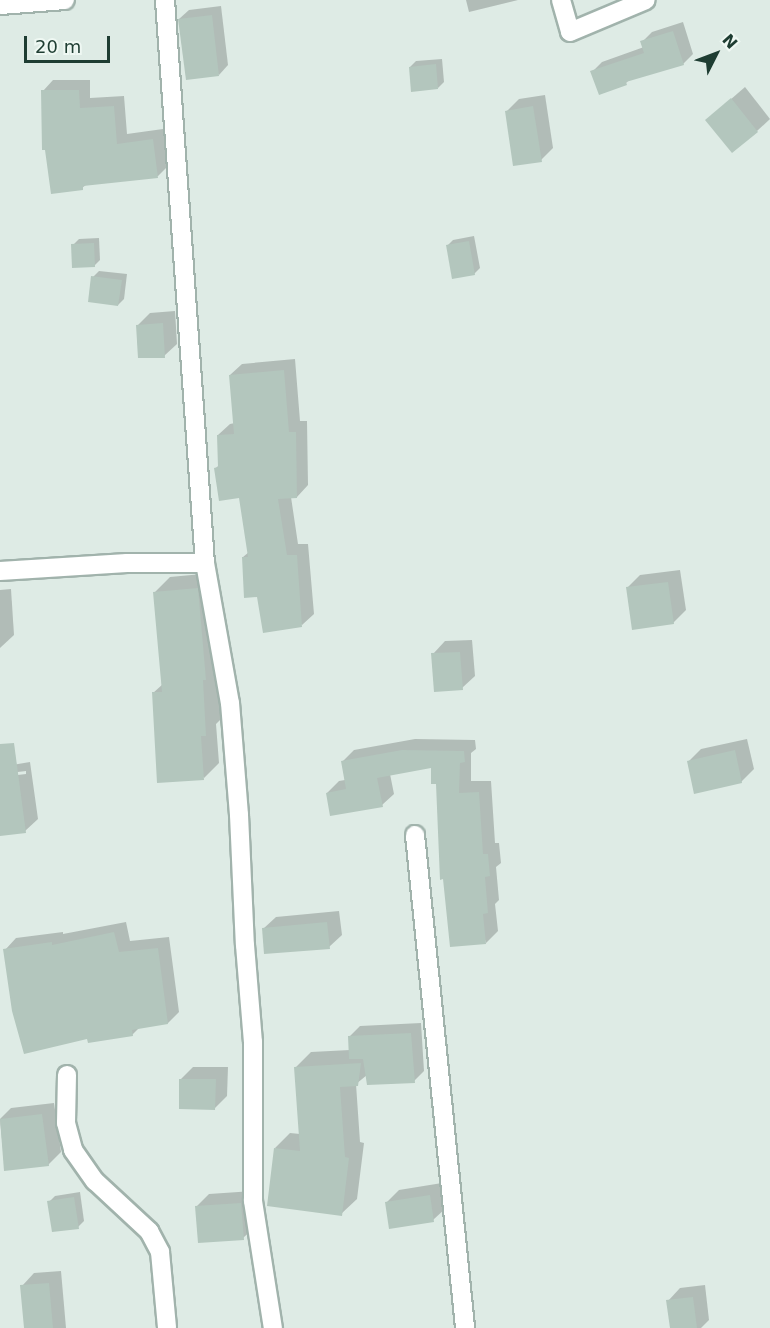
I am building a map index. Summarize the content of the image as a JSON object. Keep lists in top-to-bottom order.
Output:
{
  "scale_bar": "20 m",
  "north": "top right"
}
